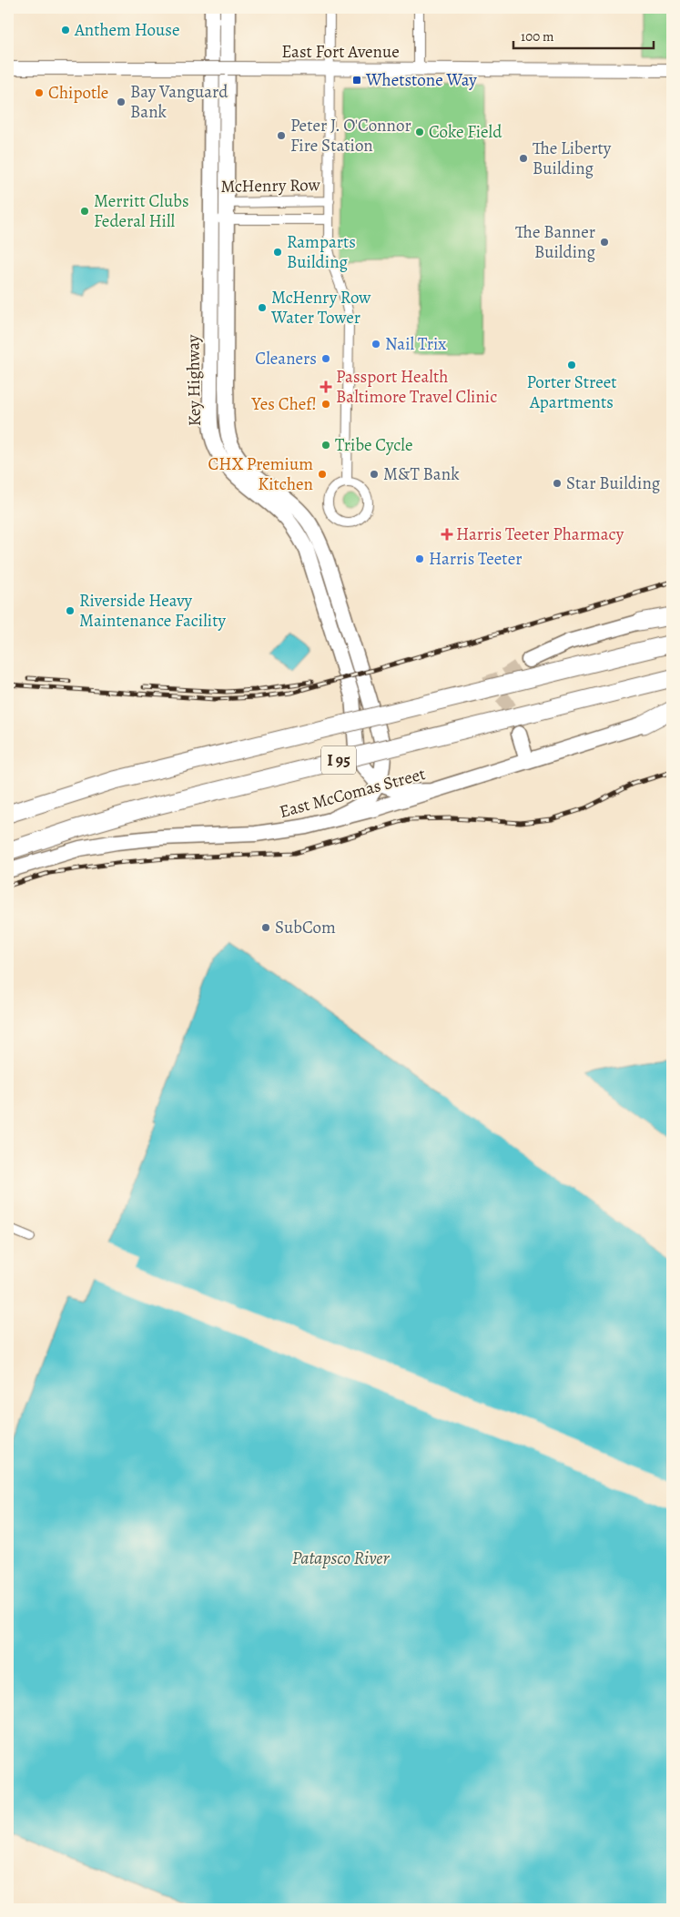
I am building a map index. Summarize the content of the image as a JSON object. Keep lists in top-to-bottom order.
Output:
{
  "streets": {
    "highway": ["I 95"],
    "main road": ["Key Highway", "East McComas Street"],
    "street": ["East Fort Avenue", "McHenry Row"]
  },
  "crossings": [
    ["McHenry Row", "Key Highway"],
    ["Key Highway", "East McComas Street"]
  ],
  "water": ["Patapsco River"],
  "places": {
    "other": [
      "Anthem House",
      "Chipotle",
      "Bay Vanguard Bank",
      "Coke Field",
      "Peter J. O'Connor Fire Station",
      "The Liberty Building",
      "Merritt Clubs Federal Hill",
      "The Banner Building",
      "Ramparts Building",
      "McHenry Row Water Tower",
      "Nail Trix",
      "Cleaners",
      "Porter Street Apartments",
      "Yes Chef!",
      "Tribe Cycle",
      "CHX Premium Kitchen",
      "M&T Bank",
      "Star Building",
      "Harris Teeter",
      "Riverside Heavy Maintenance Facility",
      "SubCom"
    ],
    "transit": ["Whetstone Way"],
    "health": ["Passport Health Baltimore Travel Clinic", "Harris Teeter Pharmacy"]
  },
  "scale_bar": "100 m"
}
